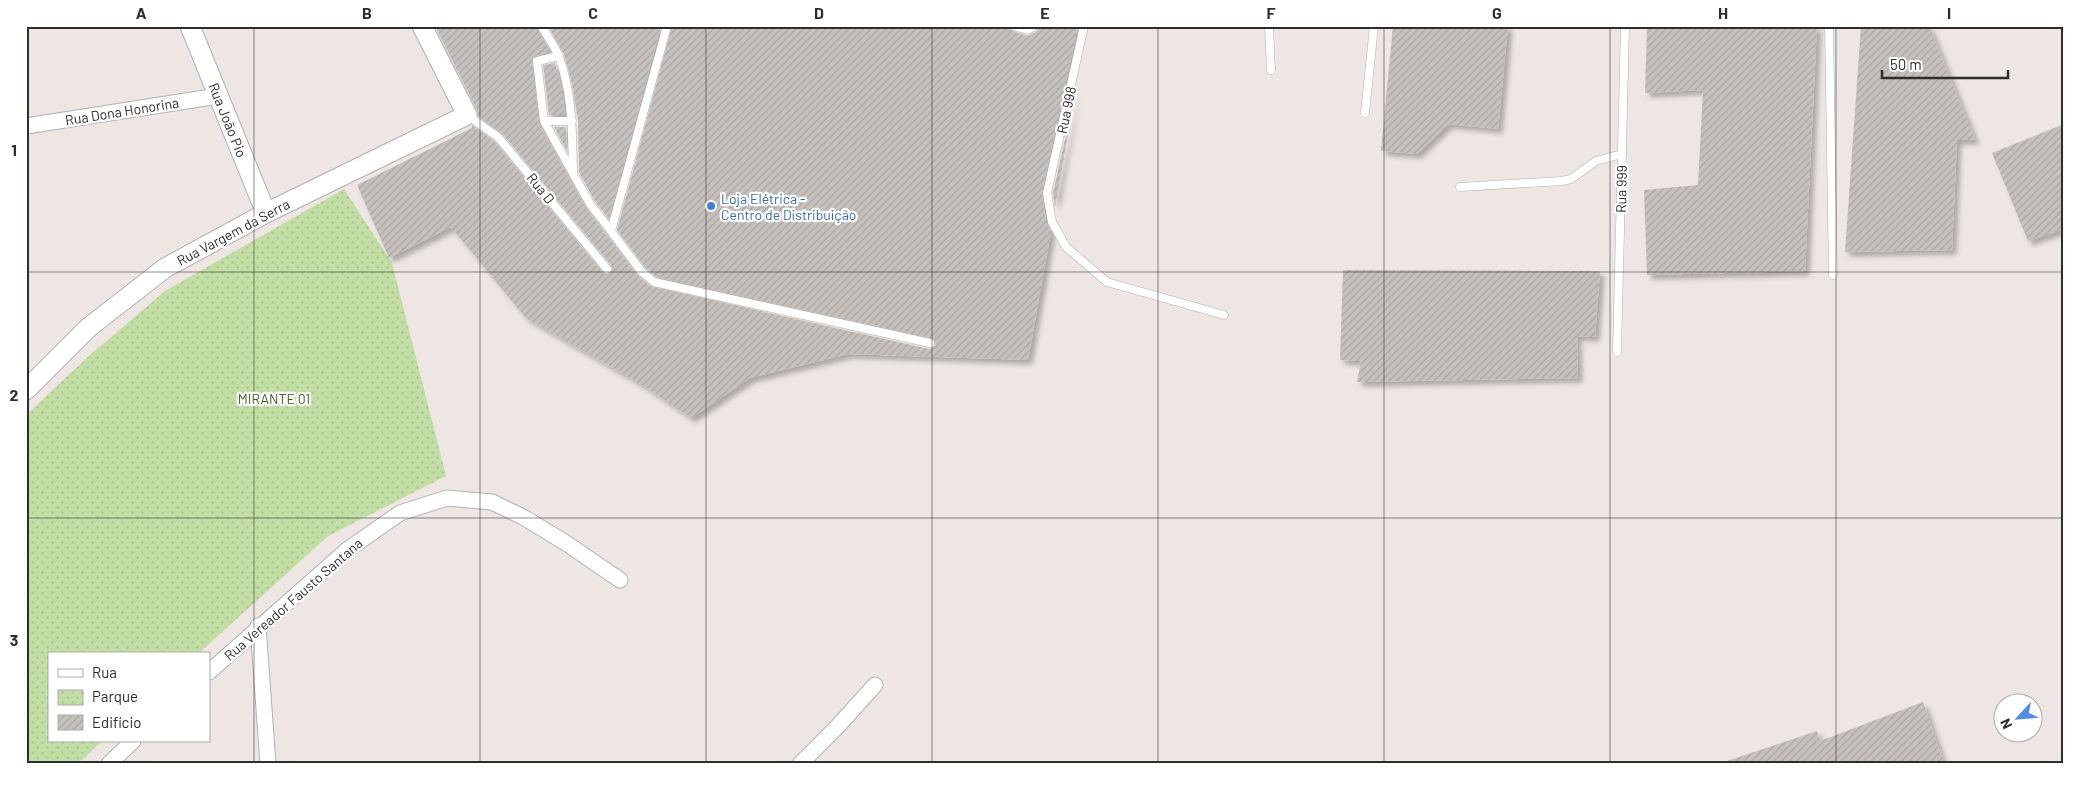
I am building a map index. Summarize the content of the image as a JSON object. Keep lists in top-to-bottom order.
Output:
{
  "streets": {
    "street": [
      "Rua Dona Honorina",
      "Rua João Pio",
      "Rua Vargem da Serra",
      "Rua Vereador Fausto Santana"
    ],
    "lane": ["Rua 998", "Rua D", "Rua 999"]
  },
  "crossings": [
    ["Rua Dona Honorina", "Rua João Pio"],
    ["Rua João Pio", "Rua Vargem da Serra"],
    ["Rua D", "Rua Vargem da Serra"]
  ],
  "parks": ["MIRANTE 01"],
  "places": ["Loja Elétrica - Centro de Distribuição"],
  "legend": ["Rua", "Parque", "Edifício"],
  "scale_bar": "50 m",
  "north": "bottom left",
  "grid": {
    "columns": [
      "A",
      "B",
      "C",
      "D",
      "E",
      "F",
      "G",
      "H",
      "I"
    ],
    "rows": ["1", "2", "3"]
  }
}
